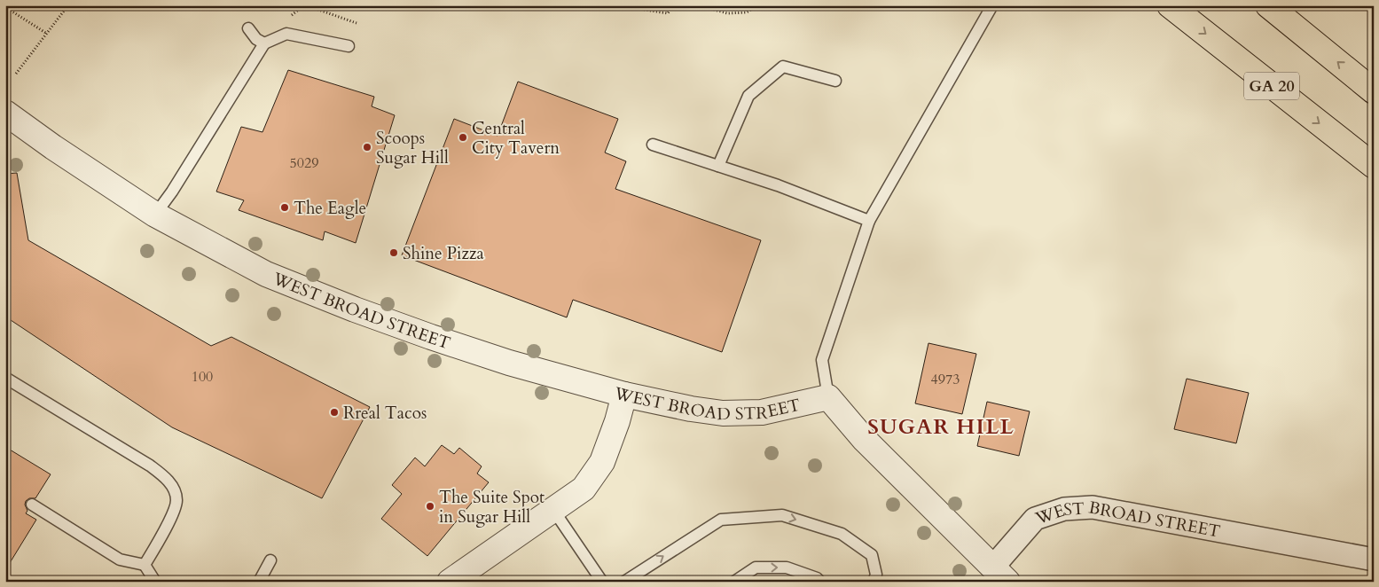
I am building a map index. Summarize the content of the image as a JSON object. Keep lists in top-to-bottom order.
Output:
{
  "streets": {
    "highway": ["GA 20"],
    "street": ["WEST BROAD STREET"]
  },
  "districts": ["SUGAR HILL"],
  "places": [
    "Central City Tavern",
    "Scoops Sugar Hill",
    "The Eagle",
    "Shine Pizza",
    "Rreal Tacos",
    "The Suite Spot in Sugar Hill"
  ],
  "house_numbers": ["5029", "100", "4973"]
}
